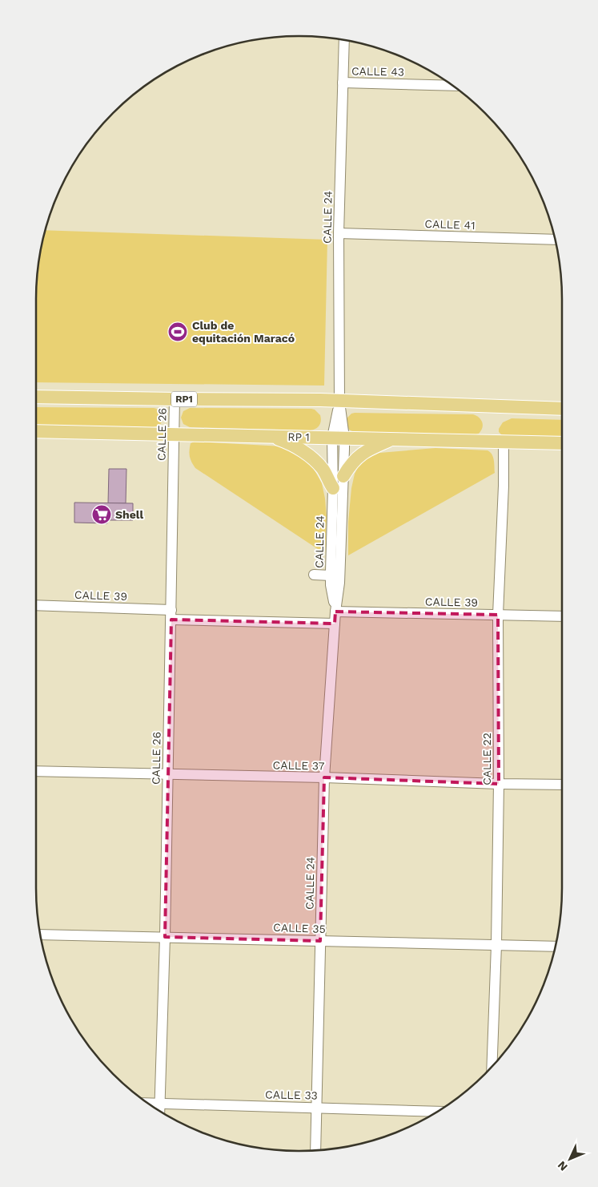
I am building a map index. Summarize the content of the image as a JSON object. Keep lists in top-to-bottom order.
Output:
{
  "streets": {
    "main road": ["RP1", "RP 1"],
    "street": [
      "CALLE 43",
      "CALLE 24",
      "CALLE 41",
      "CALLE 26",
      "CALLE 39",
      "CALLE 22",
      "CALLE 37",
      "CALLE 35",
      "CALLE 33"
    ]
  },
  "crossings": [
    ["CALLE 43", "CALLE 24"],
    ["CALLE 24", "CALLE 41"],
    ["CALLE 24", "RP1"],
    ["CALLE 24", "RP 1"],
    ["CALLE 24", "CALLE 39"],
    ["CALLE 24", "CALLE 37"],
    ["CALLE 24", "CALLE 35"],
    ["CALLE 24", "CALLE 33"],
    ["RP1", "CALLE 26"],
    ["CALLE 26", "RP 1"],
    ["CALLE 26", "CALLE 39"],
    ["CALLE 26", "CALLE 37"],
    ["CALLE 26", "CALLE 35"],
    ["CALLE 26", "CALLE 33"],
    ["RP 1", "CALLE 22"],
    ["CALLE 39", "CALLE 22"],
    ["CALLE 22", "CALLE 37"],
    ["CALLE 22", "CALLE 35"]
  ],
  "places": {
    "sports": ["Club de equitación Maracó"],
    "supermarket": ["Shell"]
  },
  "north": "bottom left"
}
